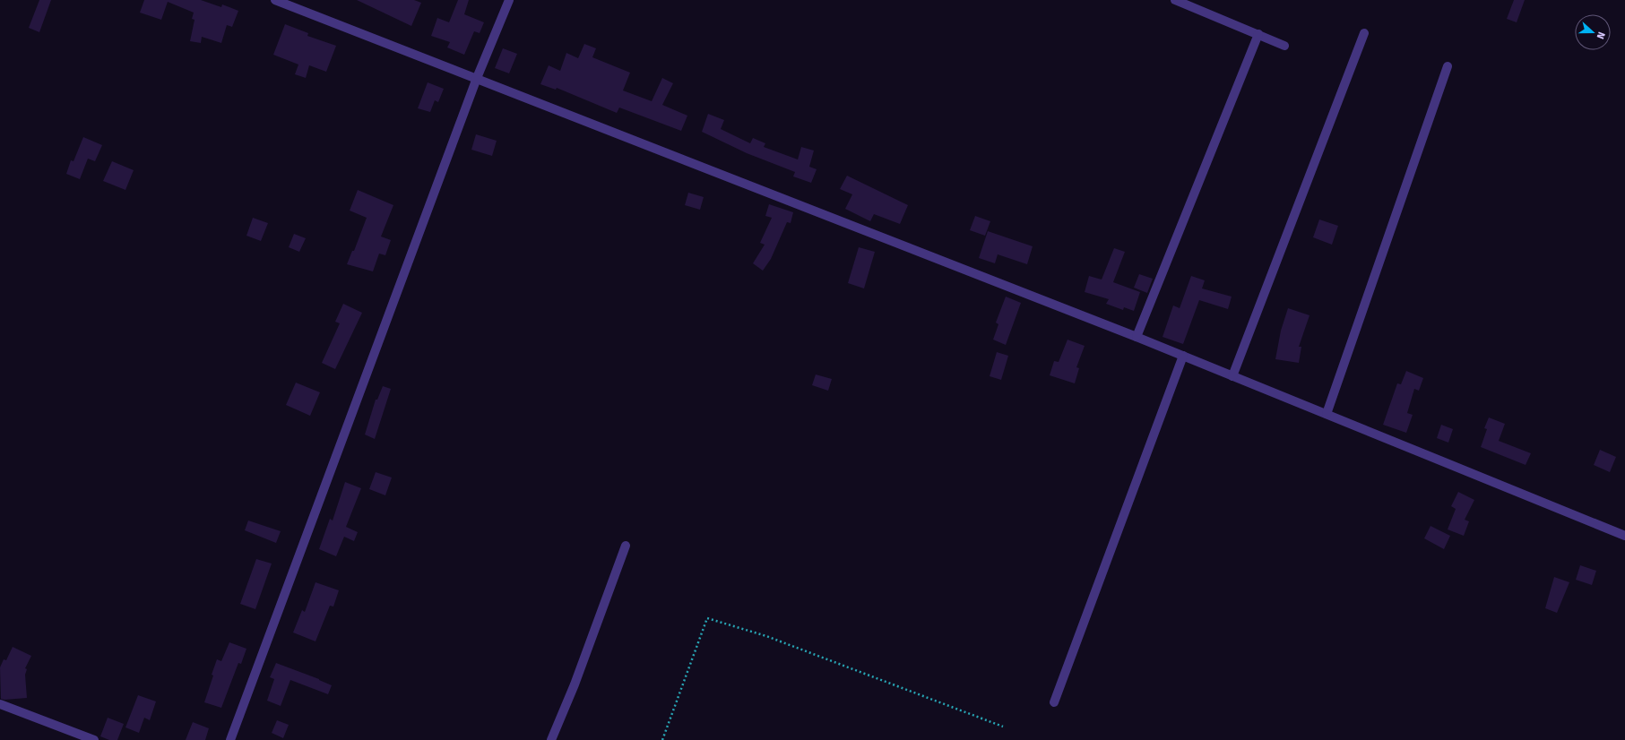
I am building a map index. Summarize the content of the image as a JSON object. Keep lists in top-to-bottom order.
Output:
{
  "north": "right"
}
